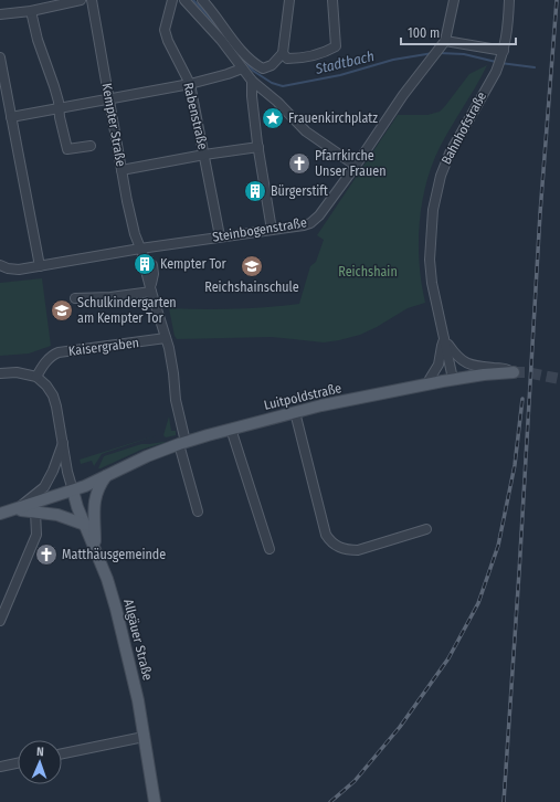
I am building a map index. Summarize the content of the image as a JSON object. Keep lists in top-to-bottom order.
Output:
{
  "streets": {
    "main road": ["Luitpoldstraße", "Allgäuer Straße"],
    "street": [
      "Rabenstraße",
      "Kempter Straße",
      "Bahnhofstraße",
      "Steinbogenstraße",
      "Kaisergraben"
    ]
  },
  "crossings": [
    ["Rabenstraße", "Steinbogenstraße"],
    ["Kempter Straße", "Steinbogenstraße"],
    ["Kempter Straße", "Kaisergraben"],
    ["Kempter Straße", "Luitpoldstraße"],
    ["Bahnhofstraße", "Luitpoldstraße"],
    ["Luitpoldstraße", "Allgäuer Straße"]
  ],
  "water": ["Stadtbach"],
  "parks": ["Reichshain"],
  "places": {
    "place": ["Frauenkirchplatz"],
    "church": ["Pfarrkirche Unser Frauen", "Matthäusgemeinde"],
    "building": ["Bürgerstift", "Kempter Tor"],
    "school or university": ["Reichshainschule", "Schulkindergarten am Kempter Tor"]
  },
  "scale_bar": "100 m",
  "north": "top"
}
